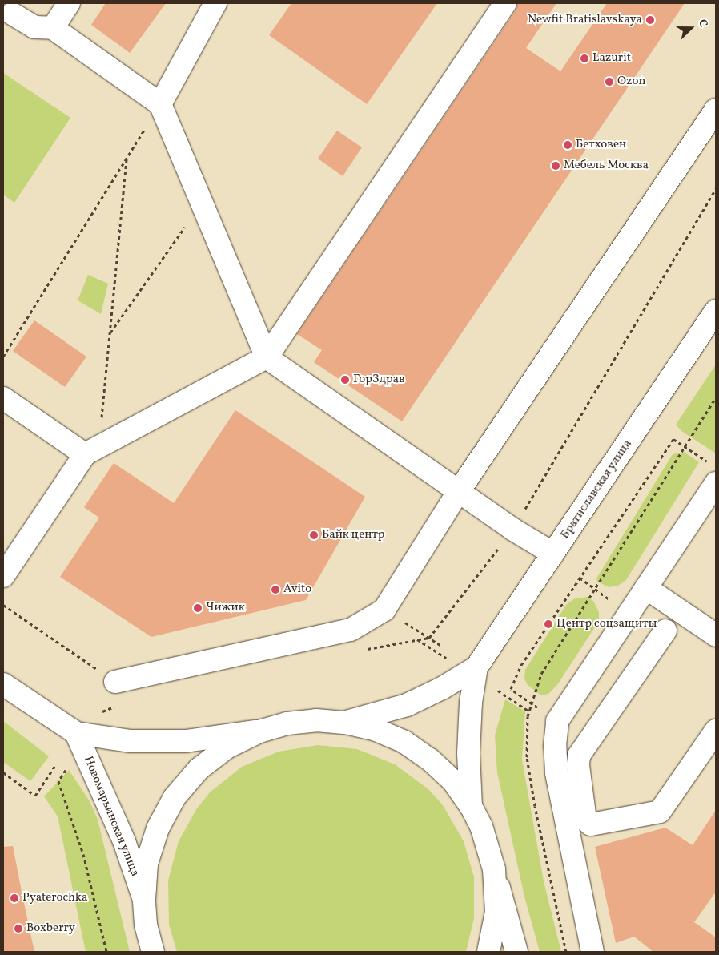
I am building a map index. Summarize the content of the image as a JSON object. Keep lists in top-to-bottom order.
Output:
{
  "streets": {
    "main road": ["Братиславская улица", "Новомарьинская улица"]
  },
  "crossings": [
    ["Братиславская улица", "Новомарьинская улица"]
  ],
  "places": [
    "Newfit Bratislavskaya",
    "Lazurit",
    "Ozon",
    "Бетховен",
    "Мебель Москва",
    "ГорЗдрав",
    "Байк центр",
    "Avito",
    "Чижик",
    "Центр соцзащиты",
    "Pyaterochka",
    "Boxberry"
  ],
  "north": "right"
}
